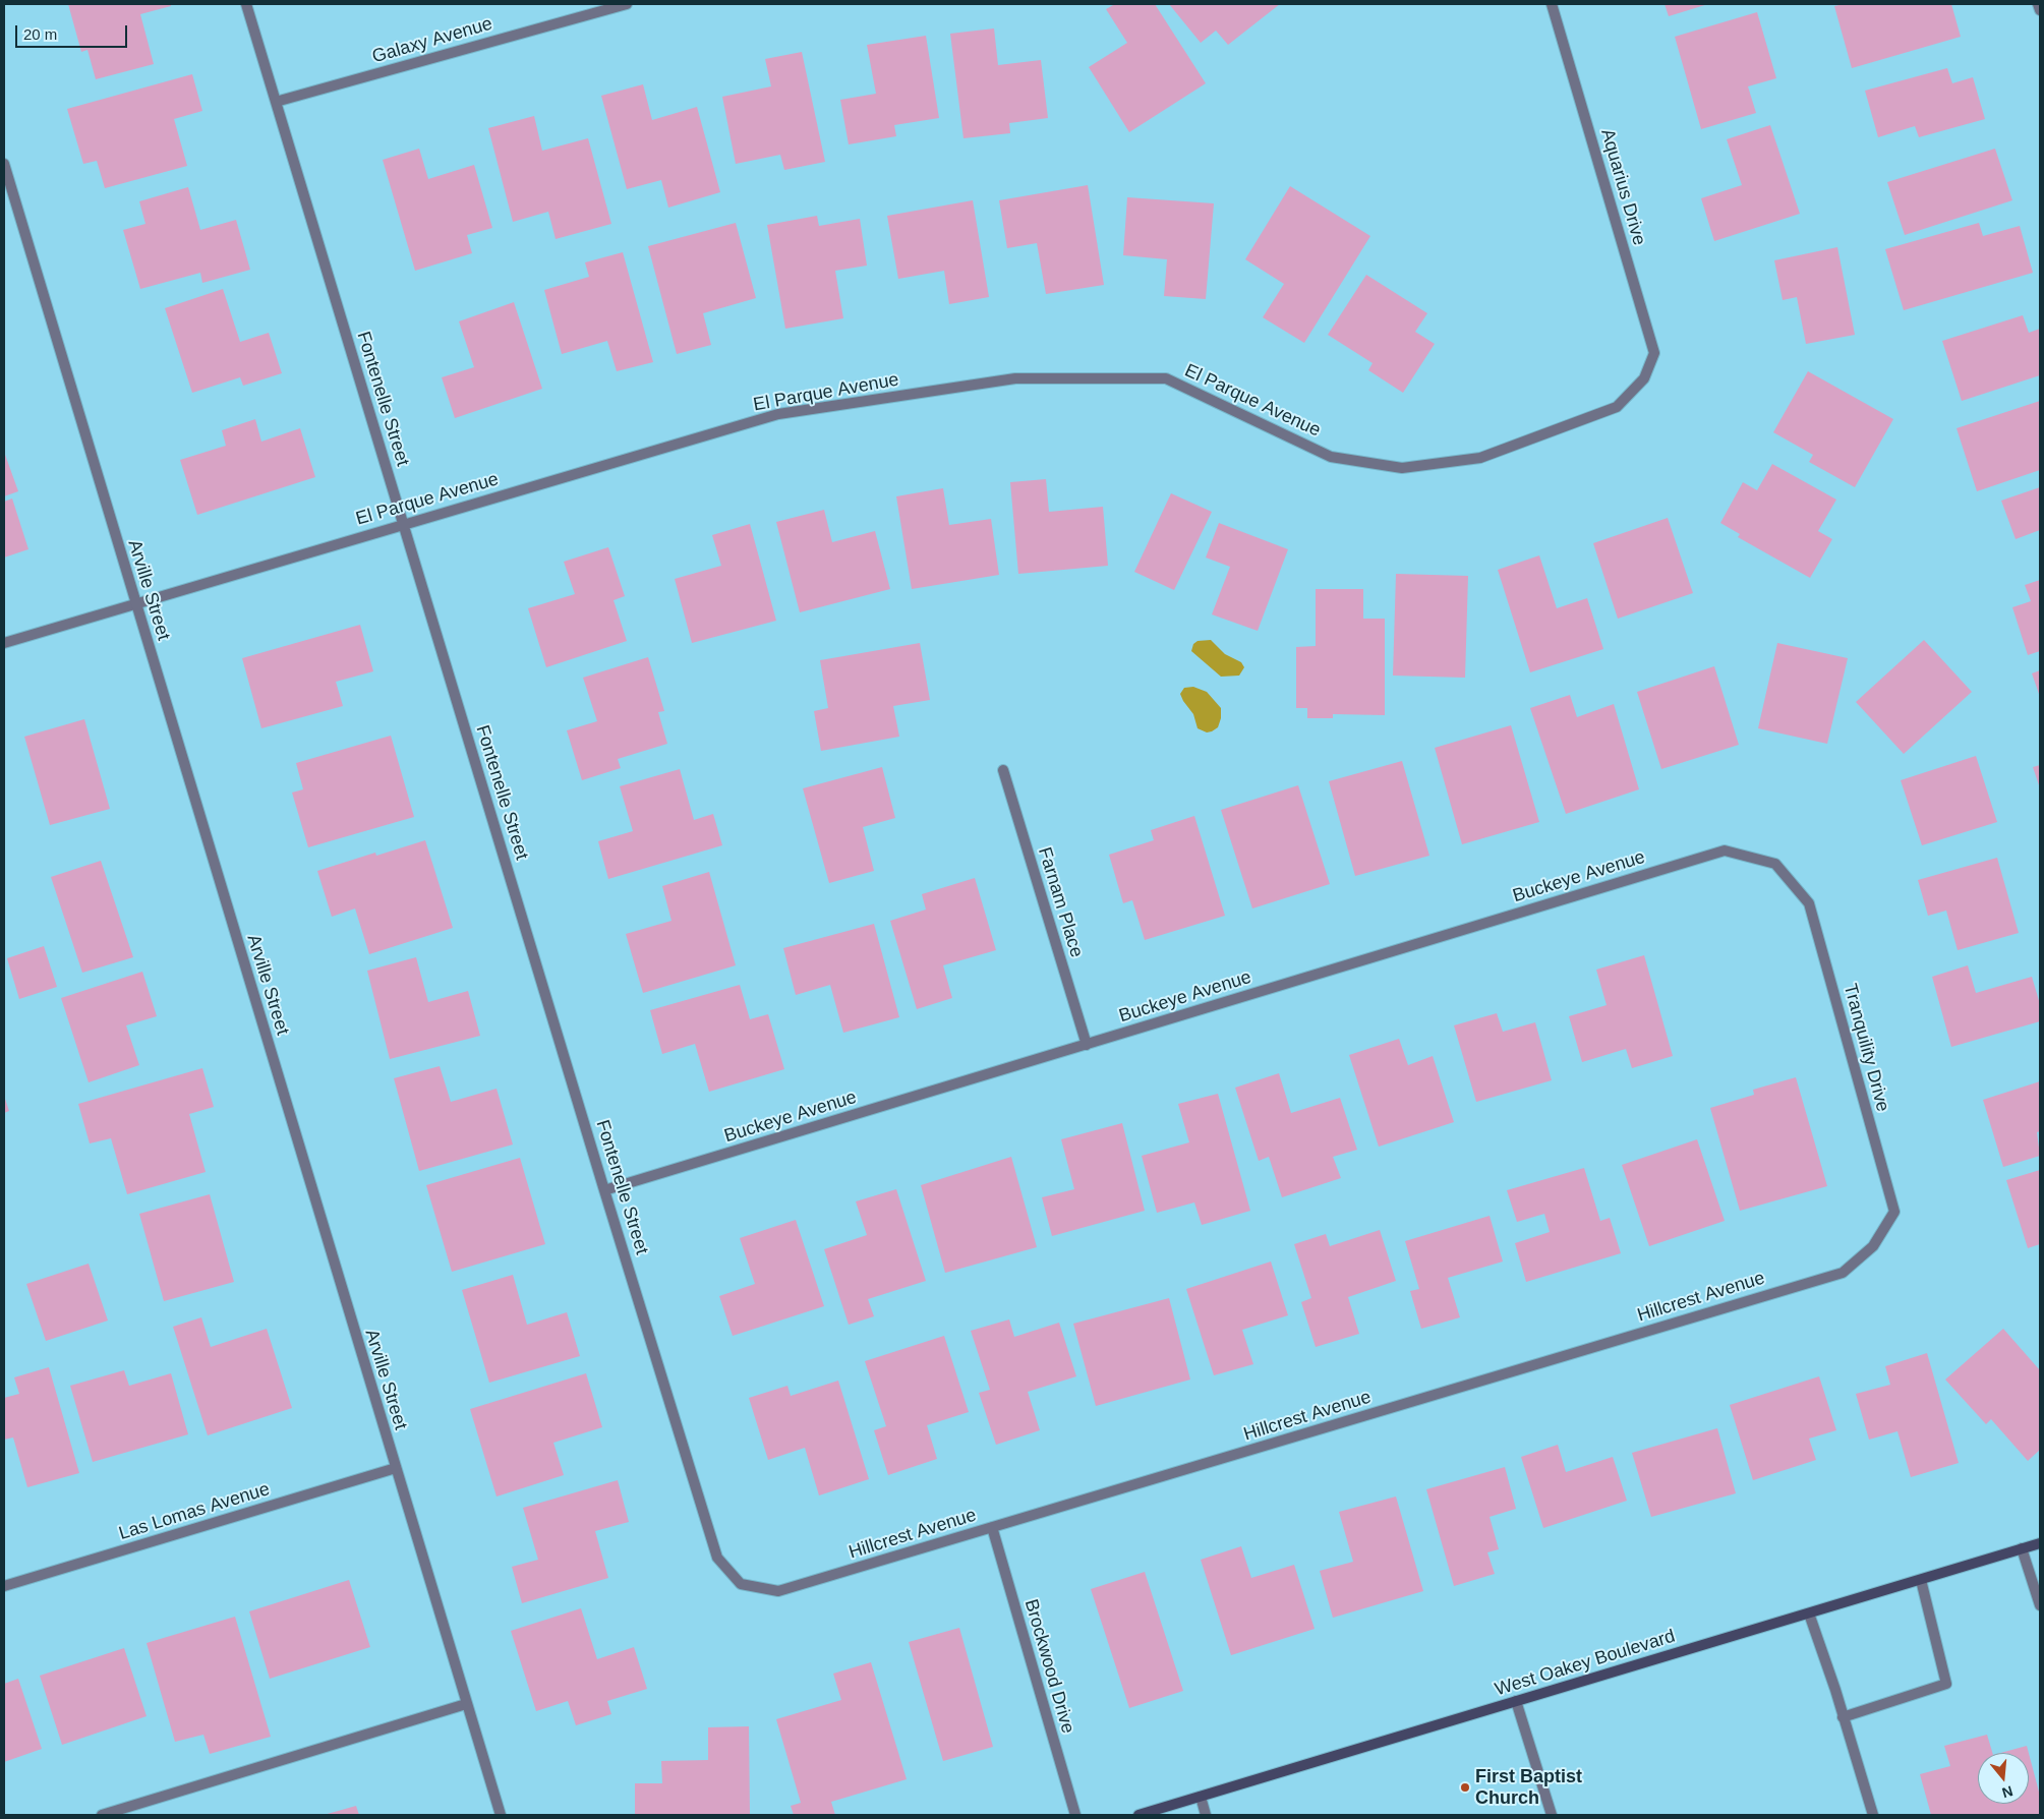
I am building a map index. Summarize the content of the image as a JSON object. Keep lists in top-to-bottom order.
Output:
{
  "streets": {
    "main road": ["West Oakey Boulevard"],
    "street": [
      "Galaxy Avenue",
      "Aquarius Drive",
      "El Parque Avenue",
      "Fontenelle Street",
      "Arville Street",
      "Buckeye Avenue",
      "Farnam Place",
      "Tranquility Drive",
      "Hillcrest Avenue",
      "Las Lomas Avenue",
      "Brockwood Drive"
    ]
  },
  "crossings": [
    ["Galaxy Avenue", "Fontenelle Street"],
    ["Aquarius Drive", "El Parque Avenue"],
    ["El Parque Avenue", "Fontenelle Street"],
    ["El Parque Avenue", "Arville Street"],
    ["Fontenelle Street", "Buckeye Avenue"],
    ["Fontenelle Street", "Hillcrest Avenue"],
    ["Arville Street", "Las Lomas Avenue"],
    ["Buckeye Avenue", "Farnam Place"],
    ["Buckeye Avenue", "Tranquility Drive"],
    ["Tranquility Drive", "Hillcrest Avenue"],
    ["Hillcrest Avenue", "Brockwood Drive"]
  ],
  "places": ["First Baptist Church"],
  "scale_bar": "20 m",
  "north": "bottom"
}
